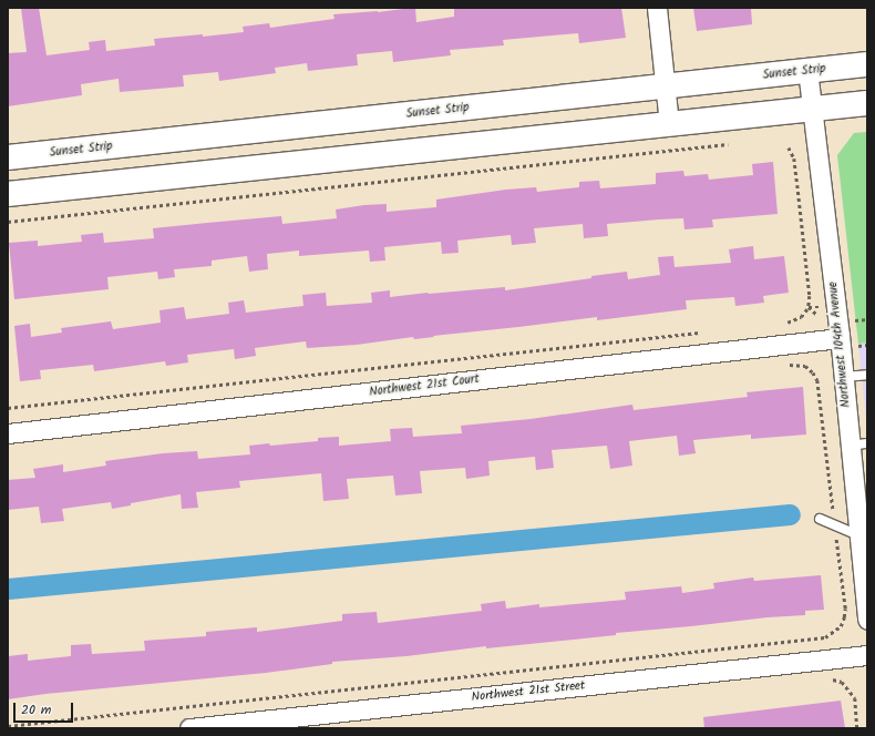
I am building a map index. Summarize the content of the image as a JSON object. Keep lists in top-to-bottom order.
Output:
{
  "streets": {
    "street": [
      "Sunset Strip",
      "Northwest 104th Avenue",
      "Northwest 21st Court",
      "Northwest 21st Street"
    ]
  },
  "crossings": [
    ["Sunset Strip", "Northwest 104th Avenue"],
    ["Northwest 104th Avenue", "Northwest 21st Court"]
  ],
  "scale_bar": "20 m"
}
